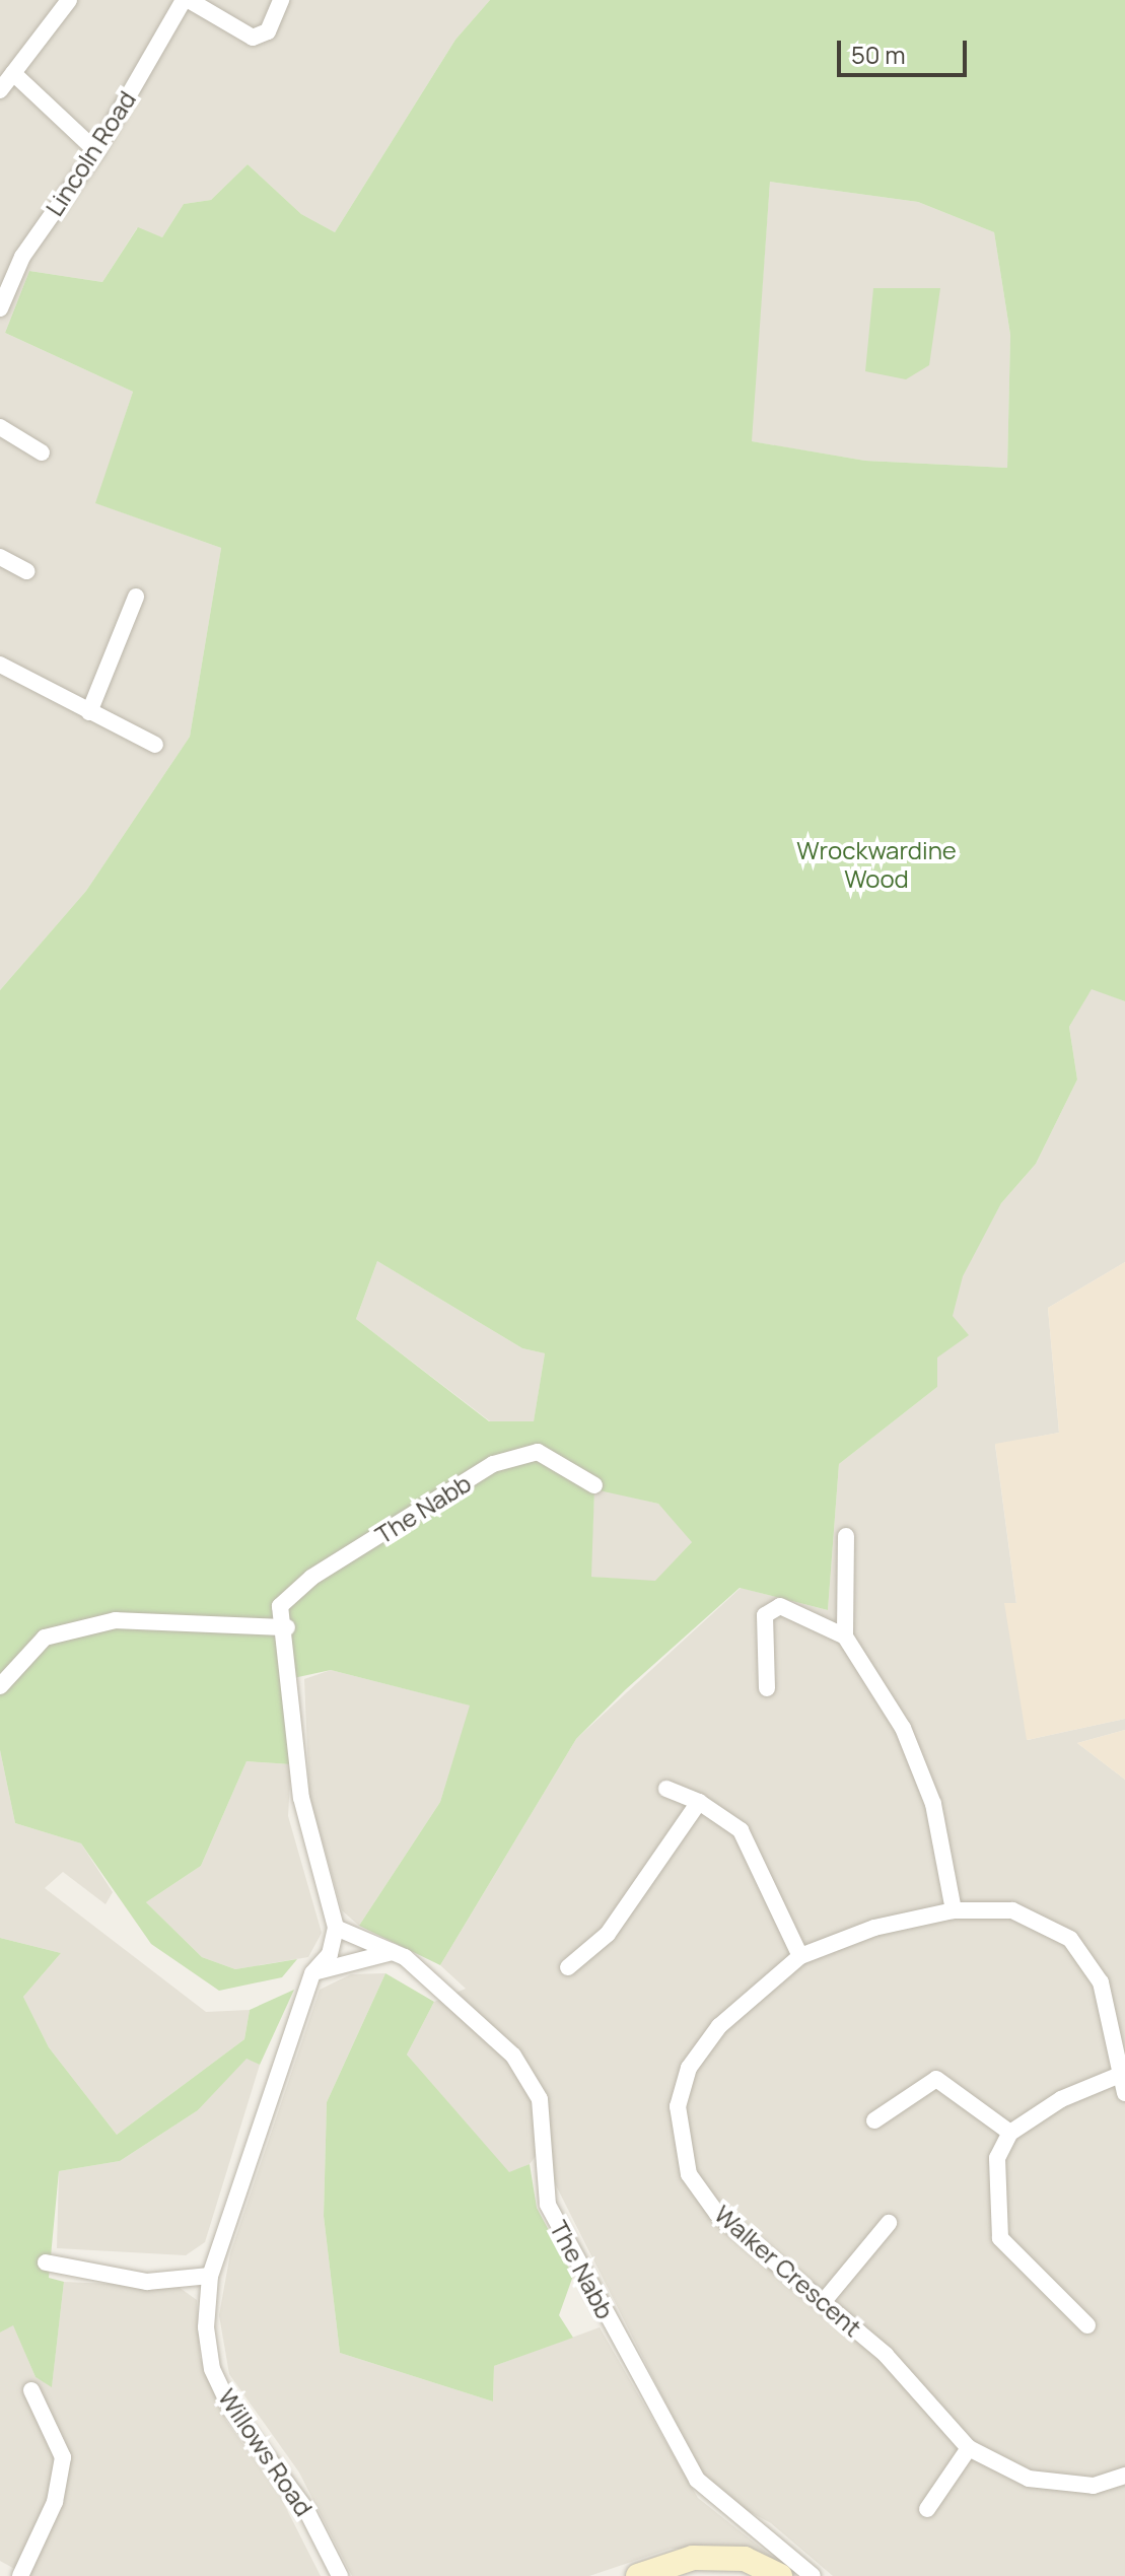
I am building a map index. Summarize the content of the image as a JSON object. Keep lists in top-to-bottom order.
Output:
{
  "streets": {
    "street": [
      "Lincoln Road",
      "The Nabb",
      "Walker Crescent",
      "Willows Road"
    ]
  },
  "parks": ["Wrockwardine Wood"],
  "scale_bar": "50 m"
}
